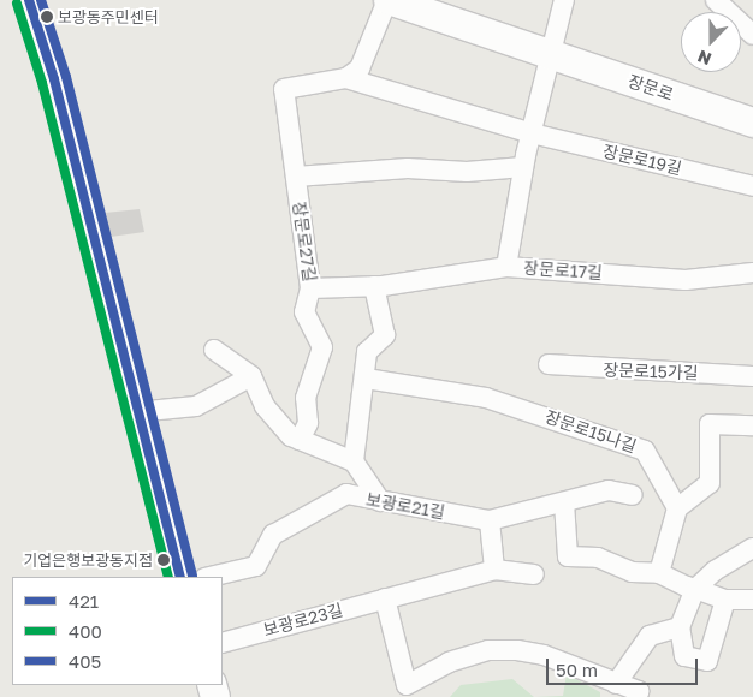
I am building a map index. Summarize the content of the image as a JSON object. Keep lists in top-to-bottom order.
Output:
{
  "streets": {
    "main road": ["장문로"],
    "street": [
      "장문로19길",
      "장문로27길",
      "장문로17길",
      "장문로15가길",
      "장문로15나길",
      "보광로21길",
      "보광로23길"
    ]
  },
  "crossings": [
    ["장문로19길", "장문로27길"],
    ["장문로27길", "장문로17길"]
  ],
  "places": ["보광동주민센터", "기업은행보광동지점"],
  "lines": ["transit line 421", "transit line 405", "transit line 400"],
  "legend": ["421", "400", "405"],
  "scale_bar": "50 m",
  "north": "bottom"
}
